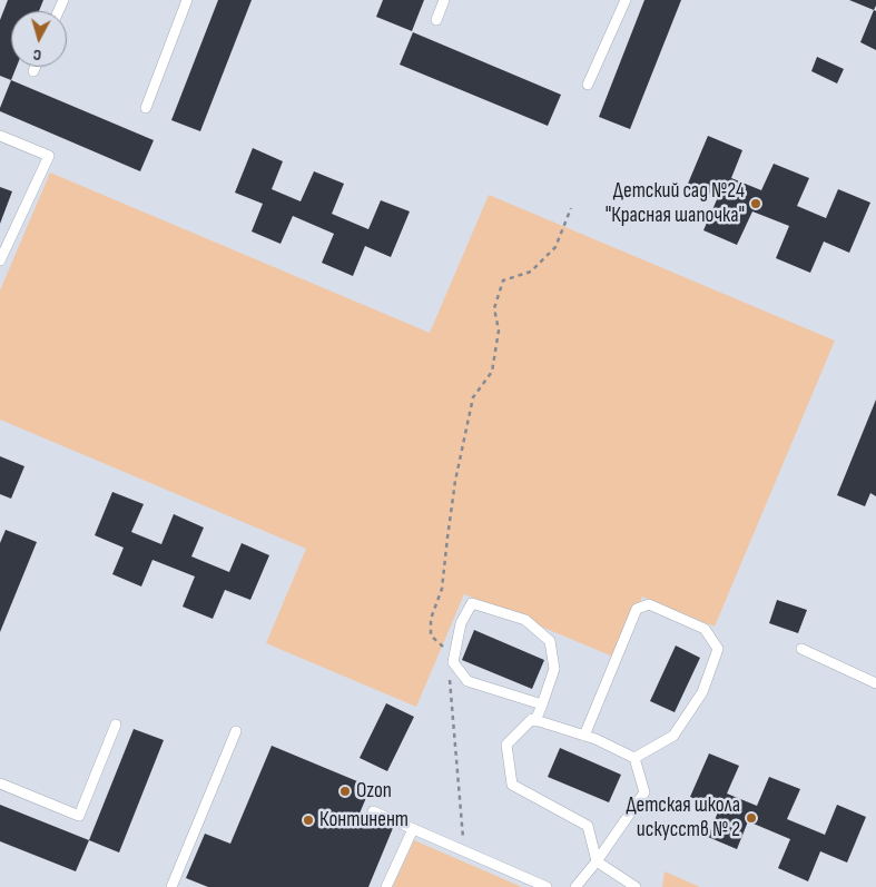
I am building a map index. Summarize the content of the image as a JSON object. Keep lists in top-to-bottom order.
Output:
{
  "places": [
    "Детский сад №24 \"Красная шапочка\"",
    "Ozon",
    "Детская школа искусств № 2",
    "Континент"
  ],
  "north": "bottom"
}
